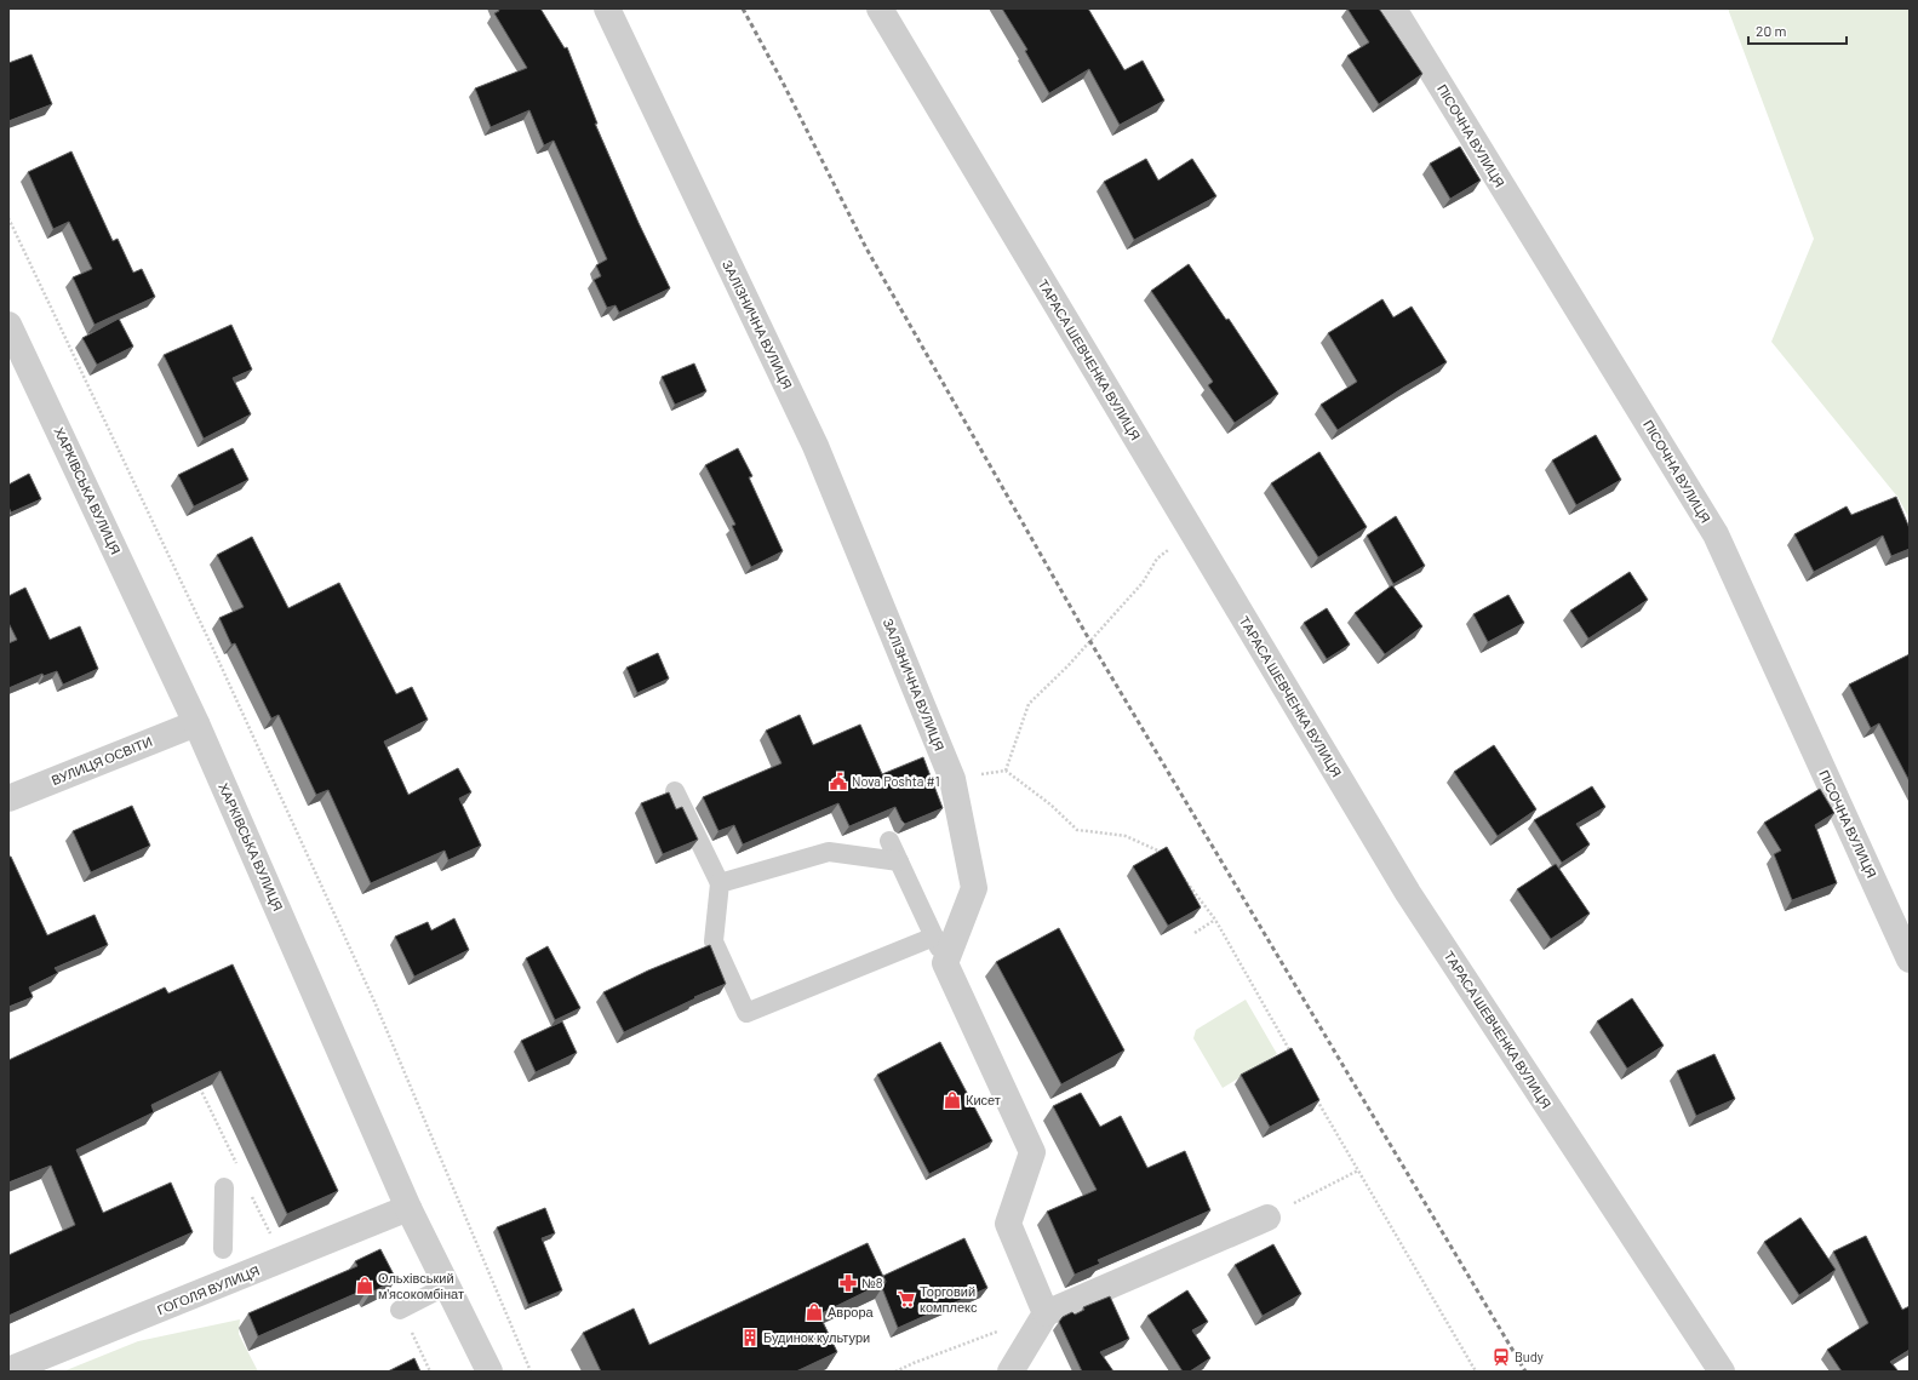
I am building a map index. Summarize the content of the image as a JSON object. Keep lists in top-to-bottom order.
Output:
{
  "streets": {
    "street": [
      "ПІСОЧНА ВУЛИЦЯ",
      "ЗАЛІЗНИЧНА ВУЛИЦЯ",
      "ТАРАСА ШЕВЧЕНКА ВУЛИЦЯ",
      "ХАРКІВСЬКА ВУЛИЦЯ",
      "ВУЛИЦЯ ОСВІТИ",
      "ГОГОЛЯ ВУЛИЦЯ"
    ]
  },
  "crossings": [
    ["ХАРКІВСЬКА ВУЛИЦЯ", "ВУЛИЦЯ ОСВІТИ"],
    ["ХАРКІВСЬКА ВУЛИЦЯ", "ГОГОЛЯ ВУЛИЦЯ"]
  ],
  "places": {
    "public building": ["Nova Poshta #1"],
    "shop": ["Кисет", "Ольхівський м'ясокомбінат", "Аврора"],
    "pharmacy": ["№8"],
    "supermarket": ["Торговий комплекс"],
    "building": ["Будинок культури"],
    "station": ["Budy"]
  },
  "scale_bar": "20 m"
}
